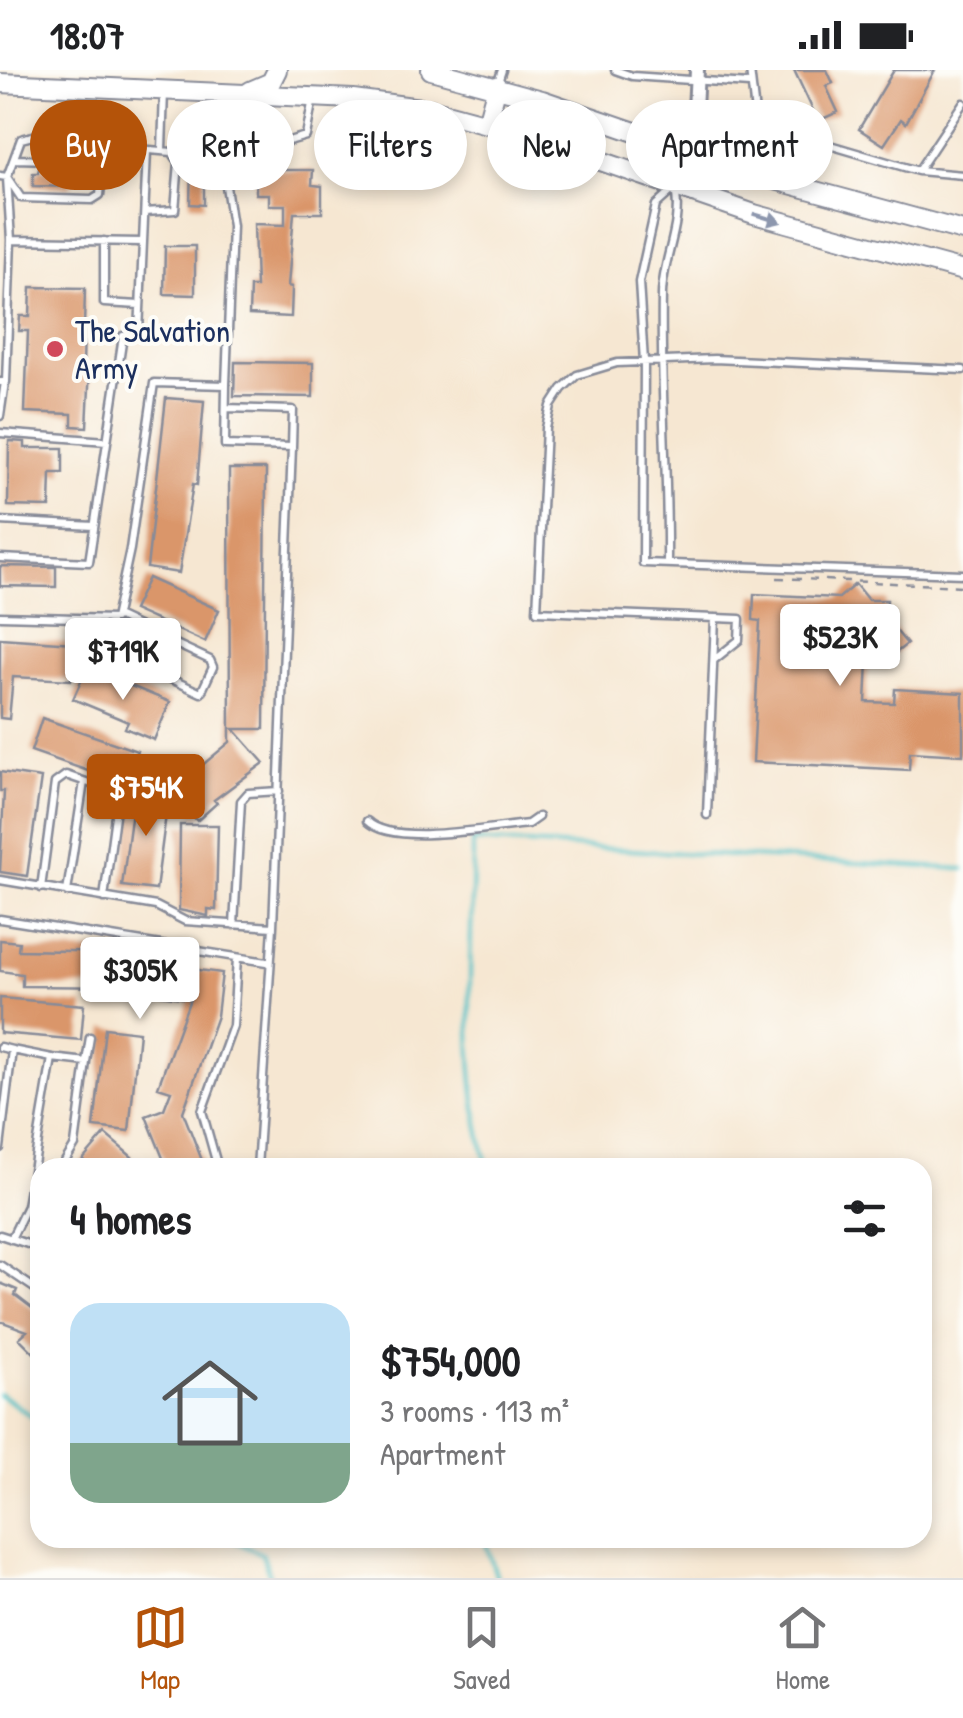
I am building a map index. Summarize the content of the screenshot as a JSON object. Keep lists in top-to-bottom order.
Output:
{
  "places": ["The Salvation Army"],
  "page": {
    "status": "18:07",
    "chip": [
      "Buy",
      "Rent",
      "Filters",
      "New",
      "Apartment"
    ],
    "price": [
      "$523K",
      "$719K",
      "$754K",
      "$305K"
    ],
    "heading": "4 homes",
    "list": [
      {
        "name": "$754,000",
        "note": "3 rooms · 113 m² · Apartment"
      }
    ],
    "tabs": ["Map", "Saved", "Home"]
  }
}
